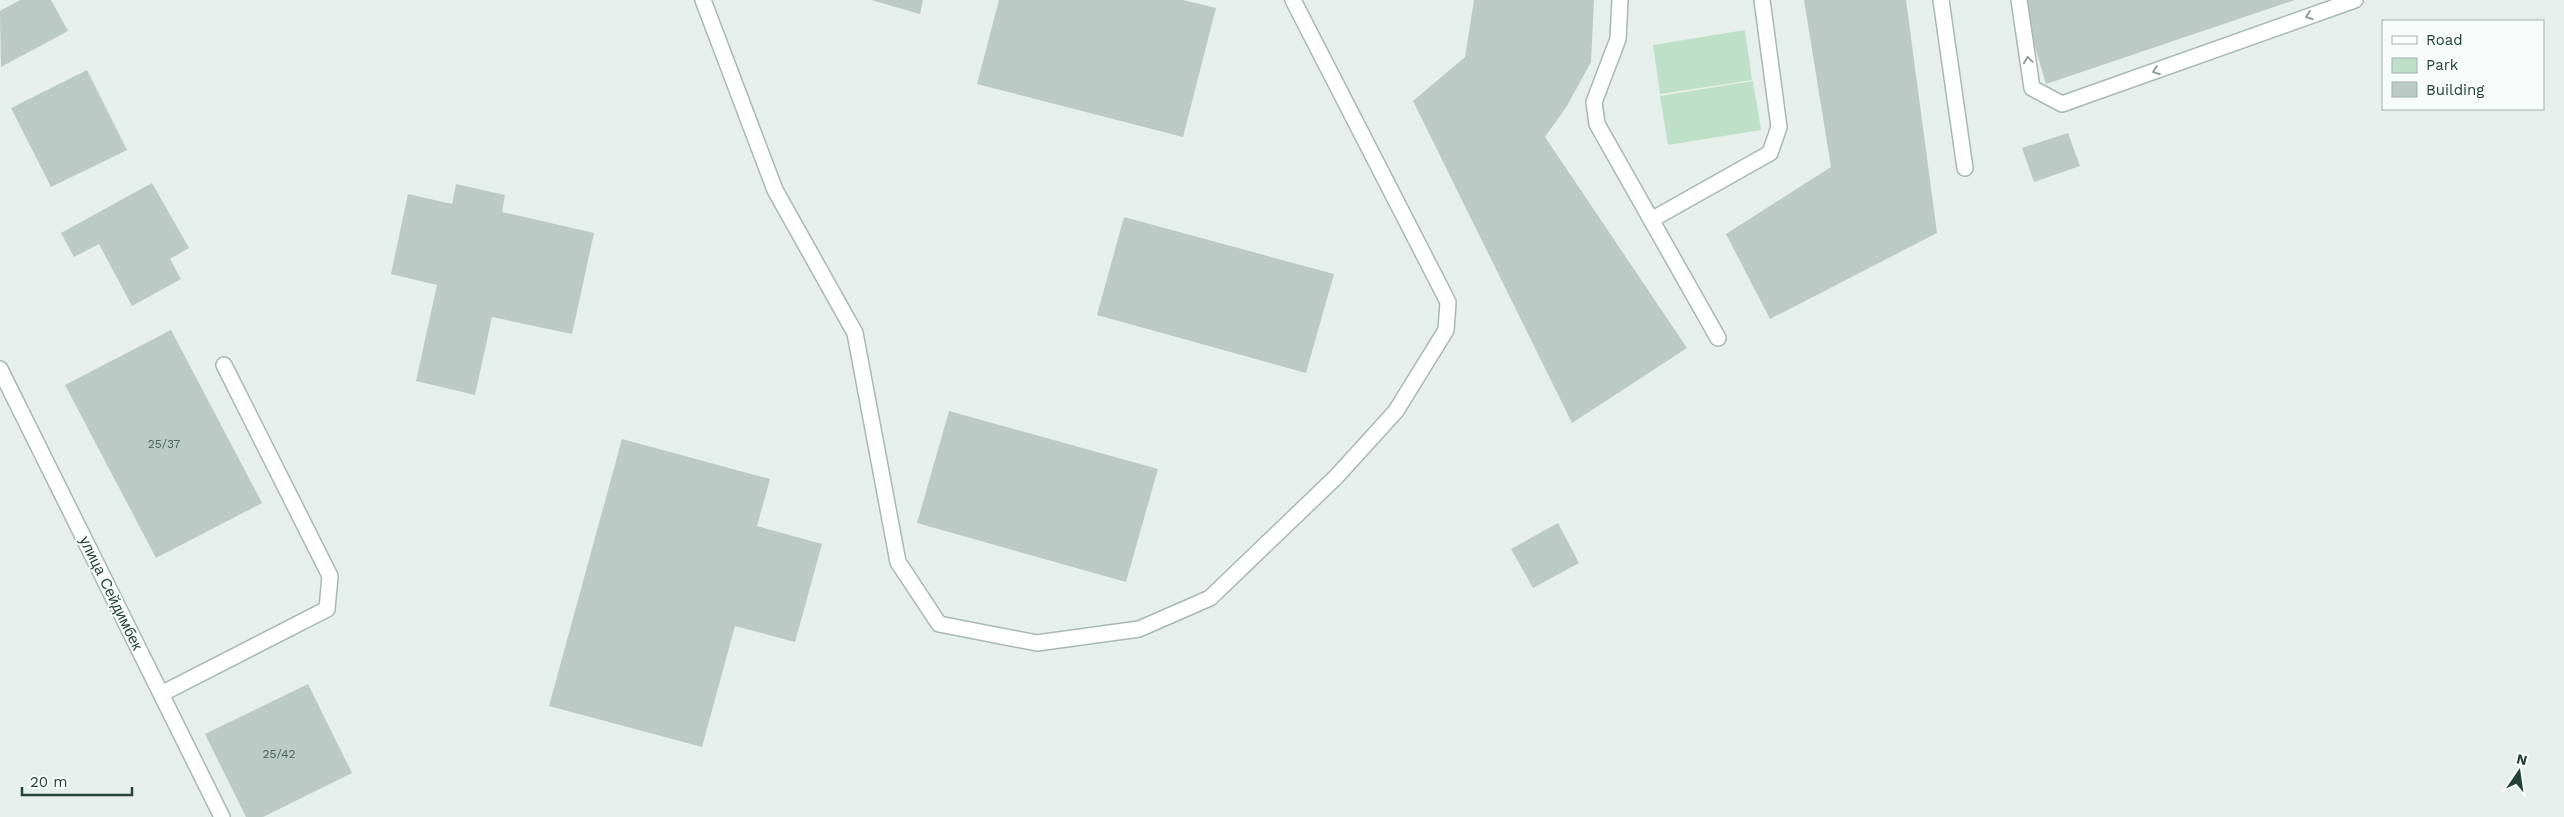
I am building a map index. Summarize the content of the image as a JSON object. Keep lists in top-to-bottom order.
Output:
{
  "streets": {
    "street": ["улица Сейдимбек"]
  },
  "house_numbers": ["25/37", "25/42"],
  "legend": ["Road", "Park", "Building"],
  "scale_bar": "20 m",
  "north": "top"
}
